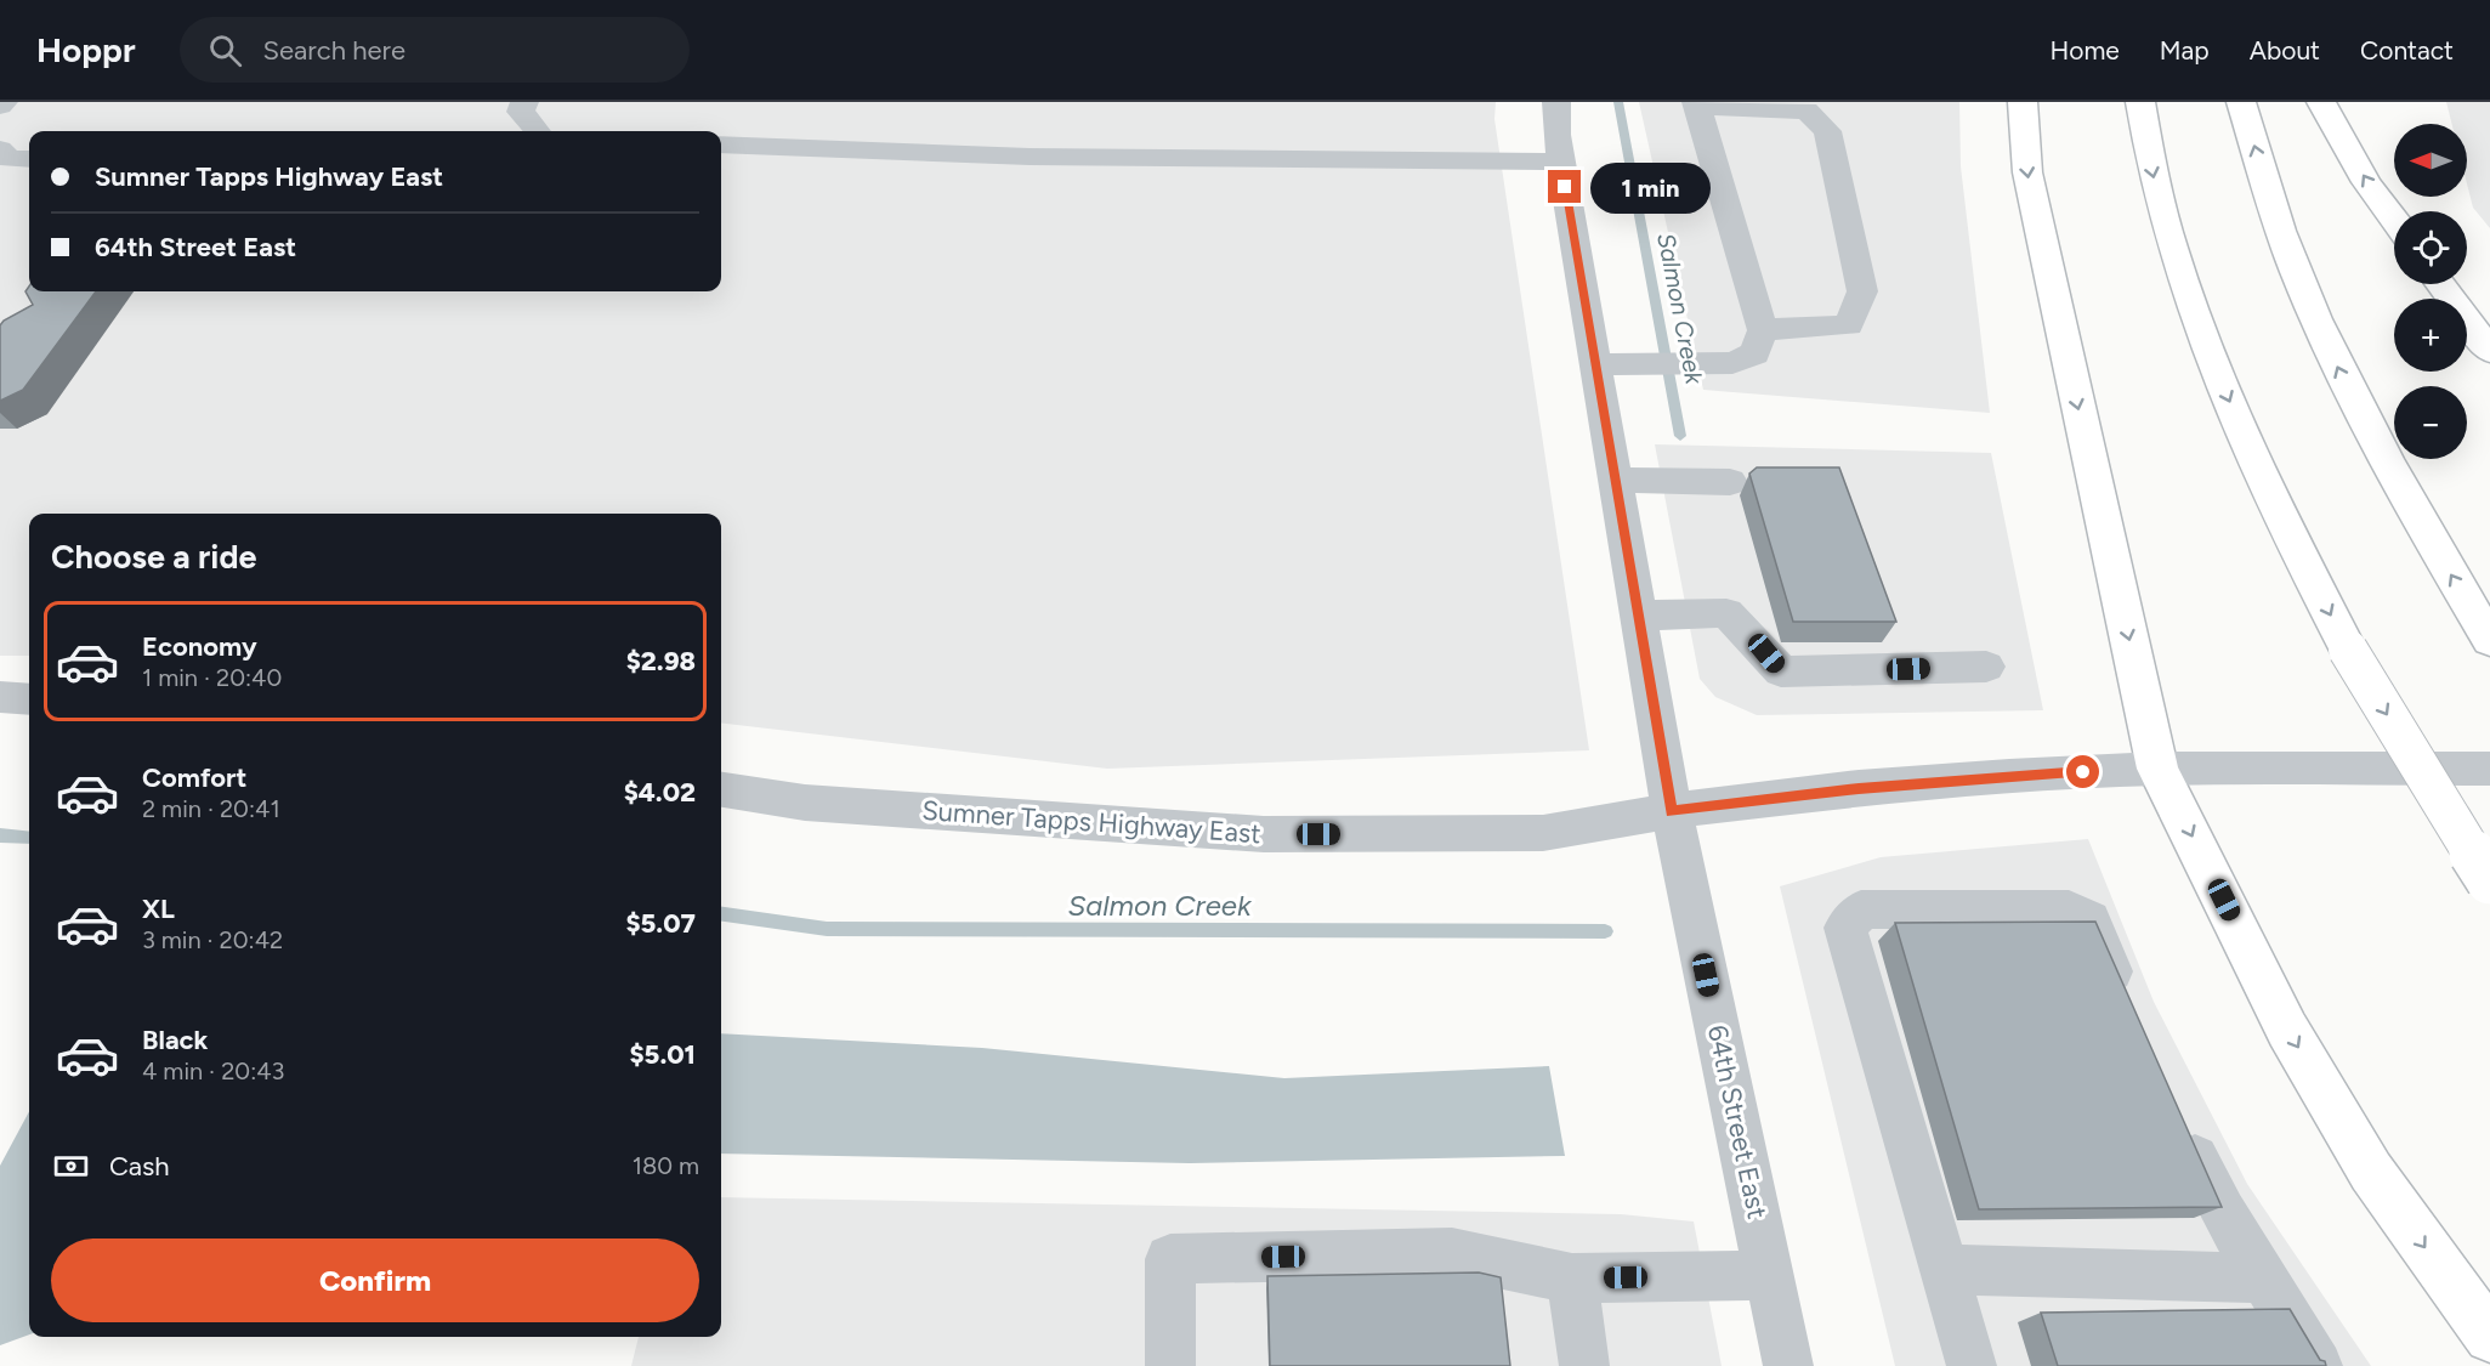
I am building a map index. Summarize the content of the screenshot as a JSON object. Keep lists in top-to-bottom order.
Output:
{
  "streets": {
    "street": ["Sumner Tapps Highway East", "64th Street East"]
  },
  "crossings": [
    ["Sumner Tapps Highway East", "64th Street East"]
  ],
  "water": ["Salmon Creek"],
  "north": "left",
  "page": {
    "header": "Hoppr",
    "search": "Search here",
    "nav": [
      "Home",
      "Map",
      "About",
      "Contact"
    ],
    "map_buttons": ["+", "−"],
    "banner": ["Sumner Tapps Highway East", "64th Street East"],
    "bubble": "1 min",
    "heading": "Choose a ride",
    "list": [
      {
        "name": "Economy",
        "note": "1 min · 20:40",
        "value": "$2.98"
      },
      {
        "name": "Comfort",
        "note": "2 min · 20:41",
        "value": "$4.02"
      },
      {
        "name": "XL",
        "note": "3 min · 20:42",
        "value": "$5.07"
      },
      {
        "name": "Black",
        "note": "4 min · 20:43",
        "value": "$5.01"
      }
    ],
    "pay": ["Cash", "180 m"],
    "buttons": "Confirm"
  }
}
